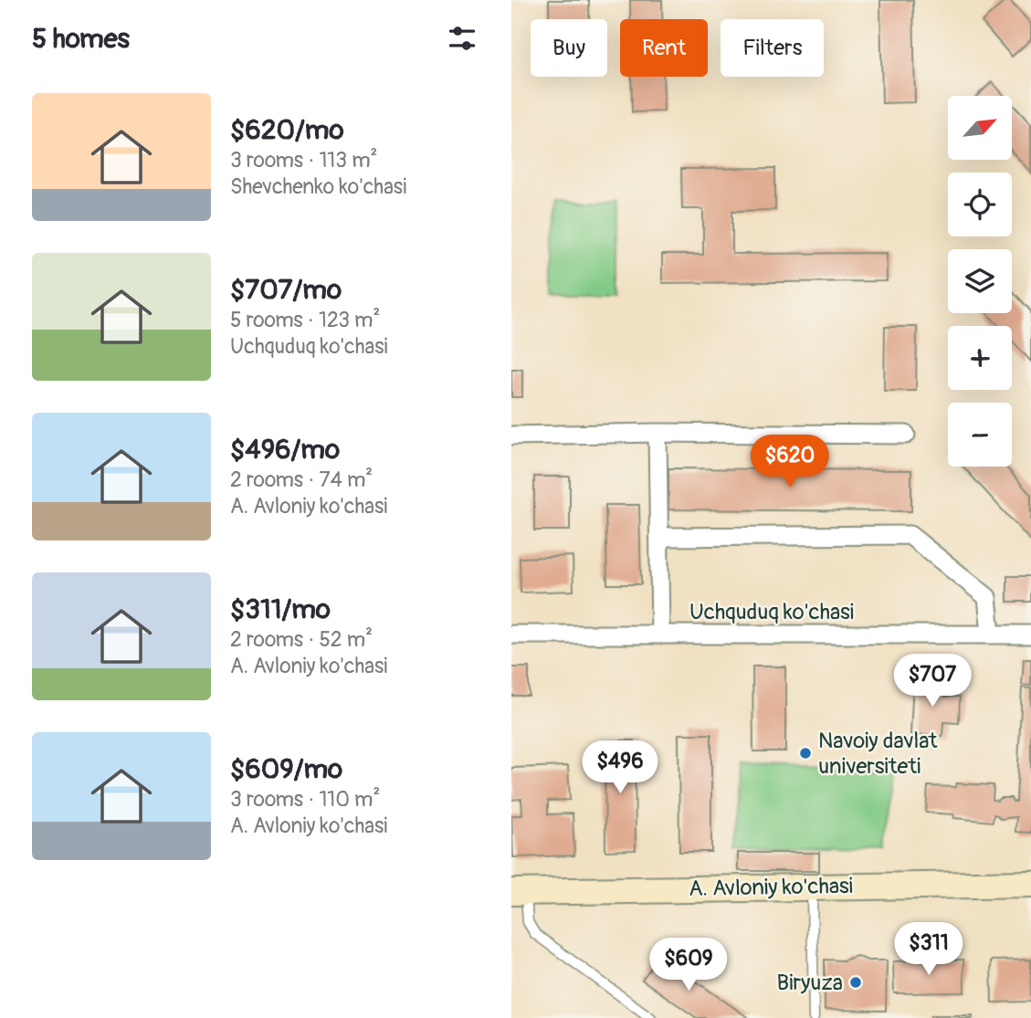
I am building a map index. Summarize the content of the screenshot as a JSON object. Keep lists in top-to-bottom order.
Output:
{
  "streets": {
    "main road": ["A. Avloniy ko'chasi"],
    "street": ["Uchquduq ko'chasi"]
  },
  "places": ["Navoiy davlat universiteti", "Biryuza"],
  "north": "top right",
  "page": {
    "heading": "5 homes",
    "chip": ["Buy", "Rent", "Filters"],
    "list": [
      {
        "name": "$620/mo",
        "note": "3 rooms · 113 m² · Shevchenko ko'chasi"
      },
      {
        "name": "$707/mo",
        "note": "5 rooms · 123 m² · Uchquduq ko'chasi"
      },
      {
        "name": "$496/mo",
        "note": "2 rooms · 74 m² · A. Avloniy ko'chasi"
      },
      {
        "name": "$311/mo",
        "note": "2 rooms · 52 m² · A. Avloniy ko'chasi"
      },
      {
        "name": "$609/mo",
        "note": "3 rooms · 110 m² · A. Avloniy ko'chasi"
      }
    ],
    "map_buttons": ["+", "−"],
    "price": [
      "$620",
      "$707",
      "$496",
      "$311",
      "$609"
    ]
  }
}
